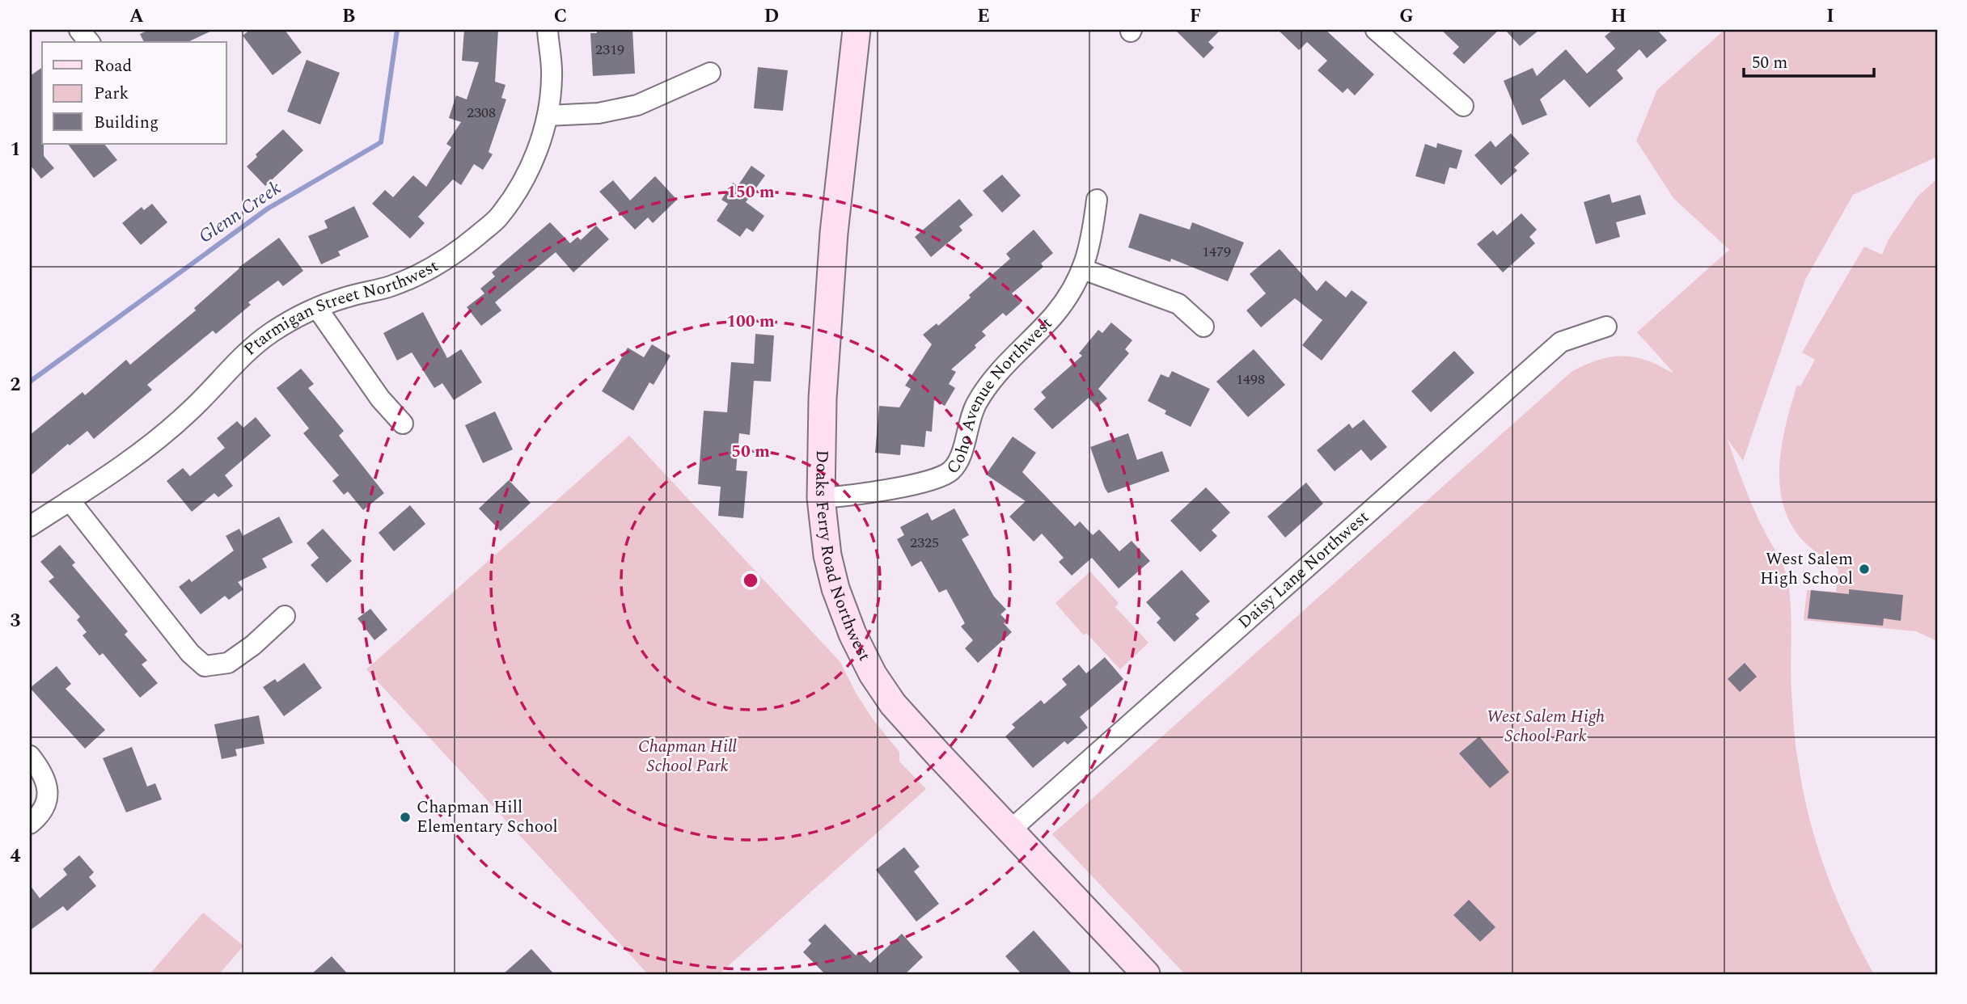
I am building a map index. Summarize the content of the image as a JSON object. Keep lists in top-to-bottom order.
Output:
{
  "streets": {
    "main road": ["Doaks Ferry Road Northwest"],
    "street": ["Ptarmigan Street Northwest", "Coho Avenue Northwest", "Daisy Lane Northwest"]
  },
  "crossings": [
    ["Coho Avenue Northwest", "Doaks Ferry Road Northwest"],
    ["Doaks Ferry Road Northwest", "Daisy Lane Northwest"]
  ],
  "water": ["Glenn Creek"],
  "parks": ["West Salem High School Park", "Chapman Hill School Park"],
  "places": ["West Salem High School", "Chapman Hill Elementary School"],
  "house_numbers": [
    "2319",
    "2308",
    "1479",
    "1498",
    "2325"
  ],
  "legend": ["Road", "Park", "Building"],
  "scale_bar": "50 m",
  "grid": {
    "columns": [
      "A",
      "B",
      "C",
      "D",
      "E",
      "F",
      "G",
      "H",
      "I"
    ],
    "rows": [
      "1",
      "2",
      "3",
      "4"
    ]
  },
  "rings": ["150 m", "100 m", "50 m"]
}
